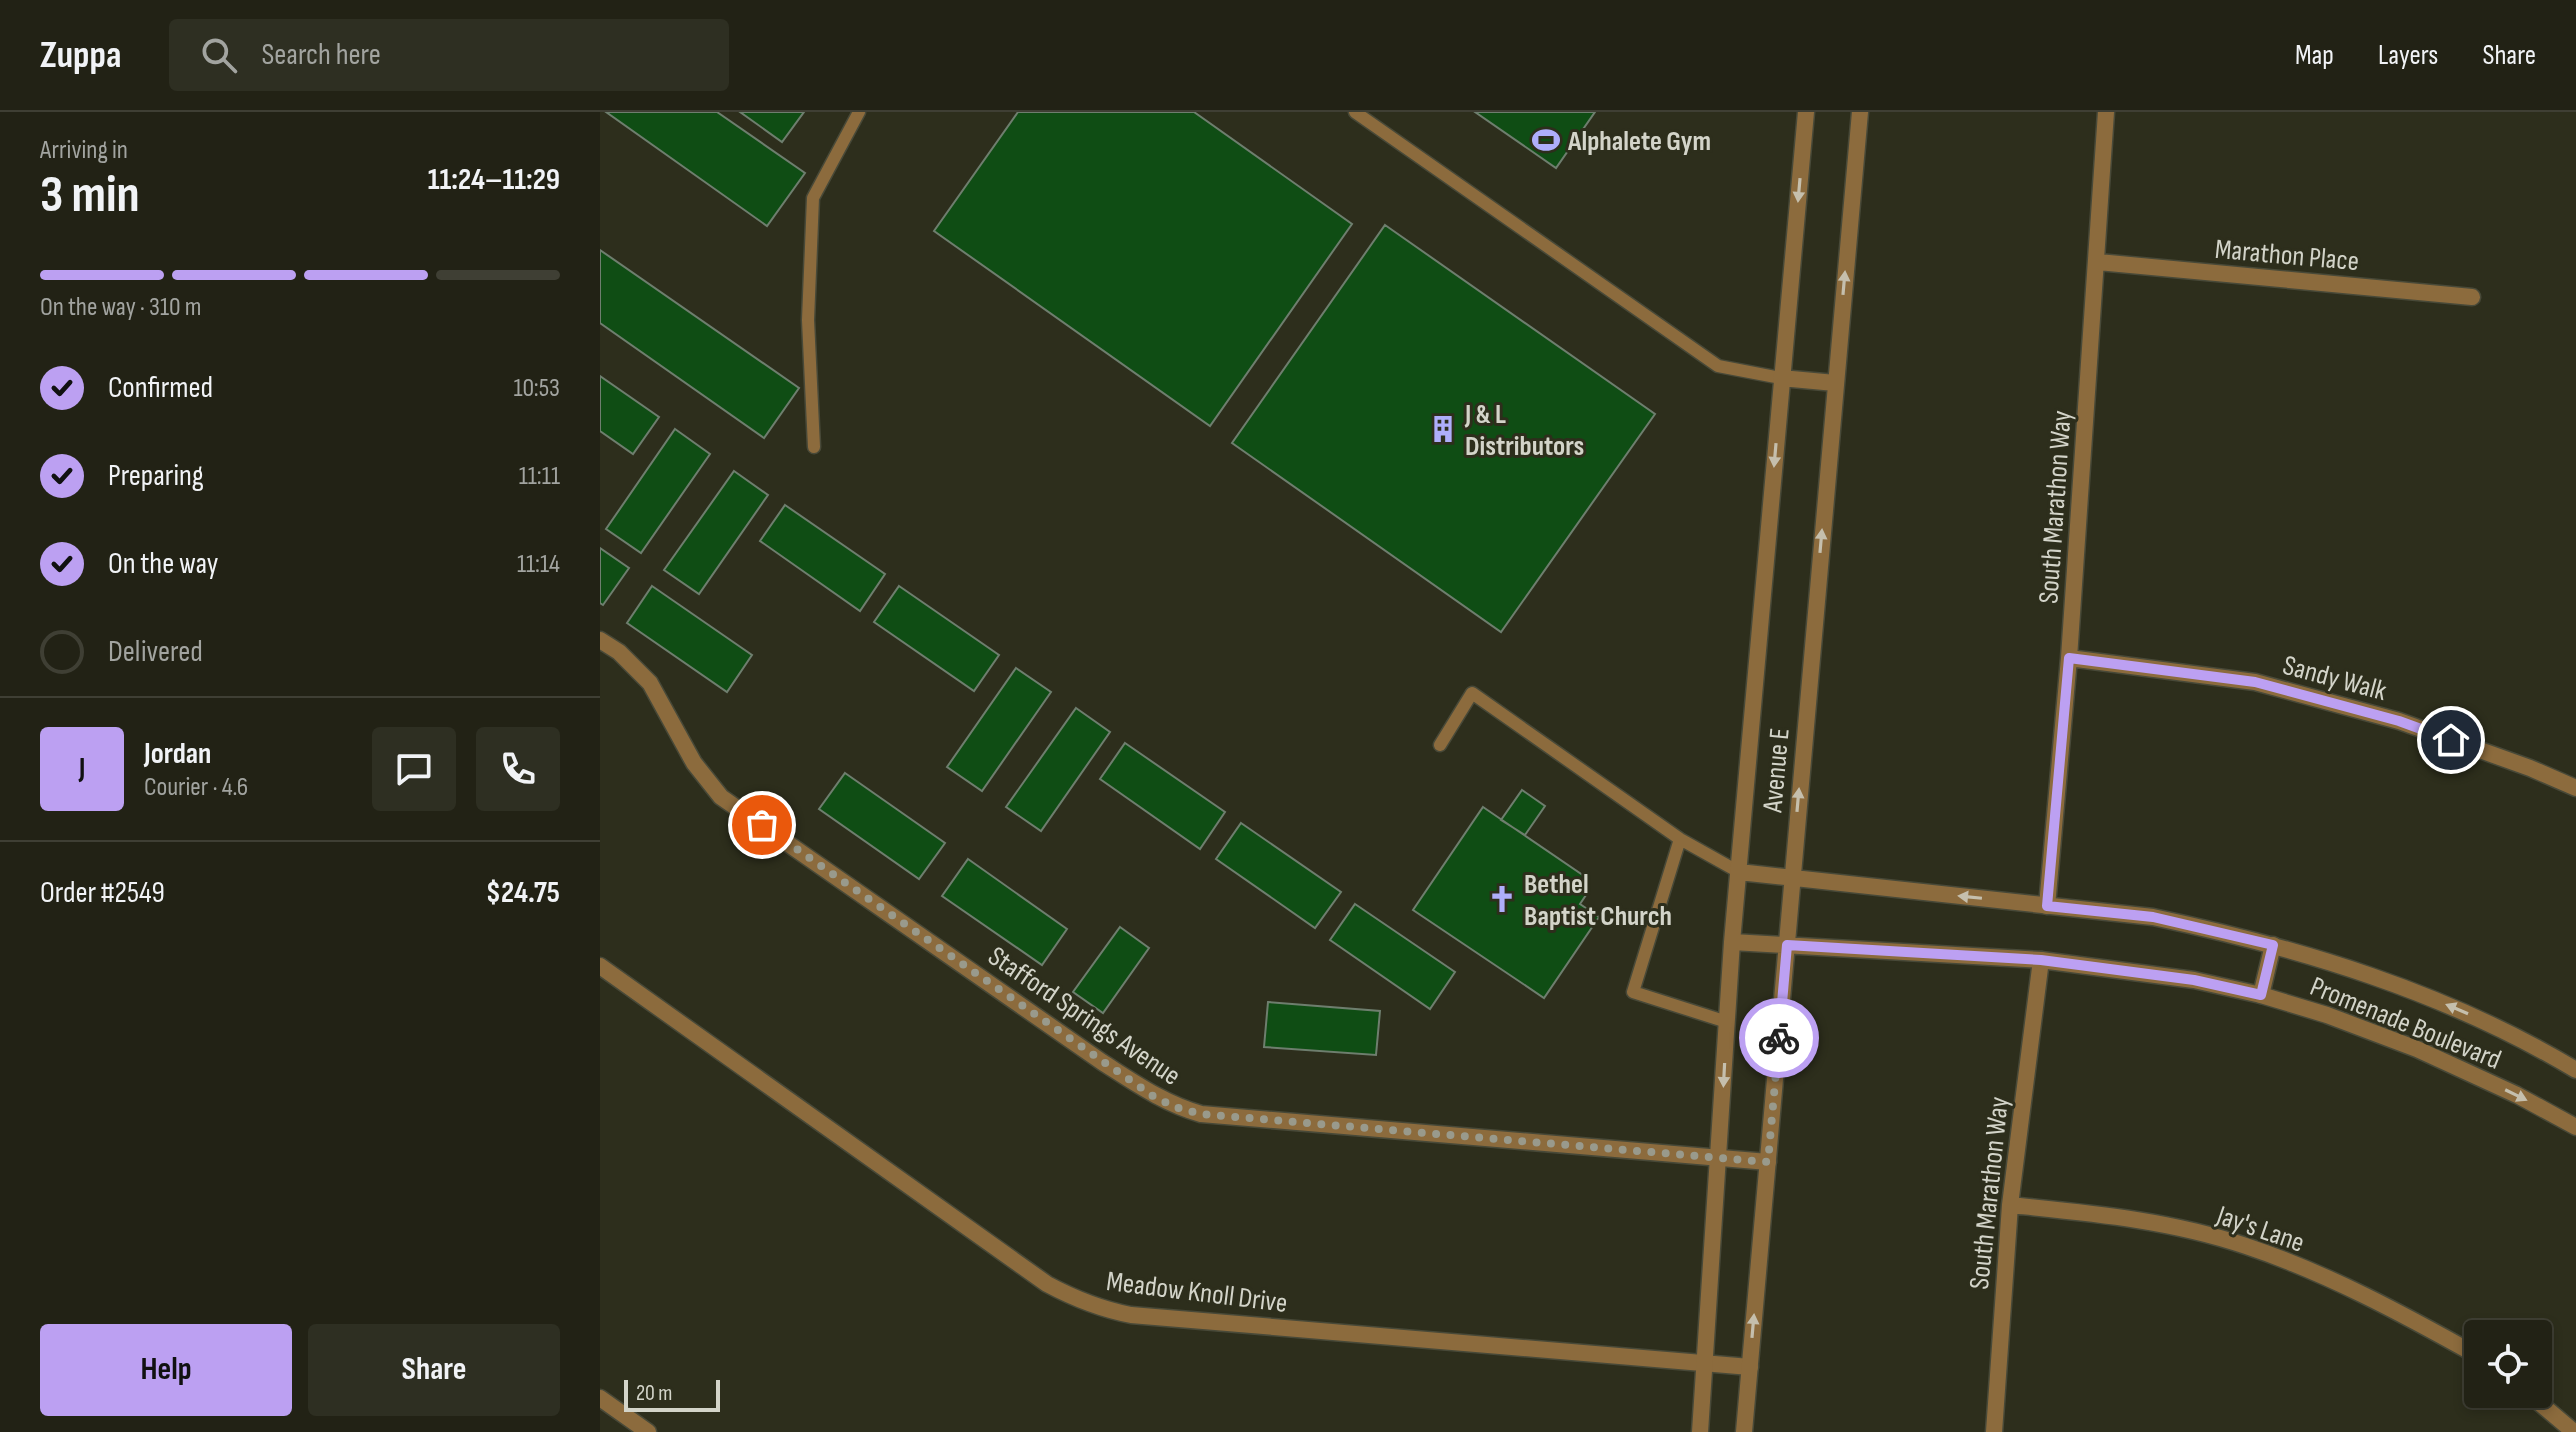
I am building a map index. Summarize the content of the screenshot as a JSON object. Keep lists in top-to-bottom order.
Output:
{
  "streets": {
    "street": [
      "Marathon Place",
      "South Marathon Way",
      "Sandy Walk",
      "Avenue E",
      "Stafford Springs Avenue",
      "Promenade Boulevard",
      "Jay's Lane",
      "Meadow Knoll Drive"
    ]
  },
  "crossings": [
    ["Marathon Place", "South Marathon Way"],
    ["South Marathon Way", "Sandy Walk"],
    ["South Marathon Way", "Promenade Boulevard"],
    ["South Marathon Way", "Jay's Lane"],
    ["Avenue E", "Stafford Springs Avenue"],
    ["Avenue E", "Promenade Boulevard"],
    ["Avenue E", "Meadow Knoll Drive"]
  ],
  "places": {
    "sports": ["Alphalete Gym"],
    "building": ["J & L Distributors"],
    "church": ["Bethel Baptist Church"]
  },
  "scale_bar": "20 m",
  "page": {
    "header": "Zuppa",
    "search": "Search here",
    "nav": ["Map", "Layers", "Share"],
    "heading": ["3 min", "Arriving in", "11:24–11:29"],
    "panel": [
      "Jordan",
      "Courier · 4.6",
      "Order #2549",
      "$24.75"
    ],
    "bar": "On the way · 310 m",
    "list": [
      ["Confirmed", "10:53"],
      ["Preparing", "11:11"],
      ["On the way", "11:14"],
      "Delivered"
    ],
    "round": "J",
    "buttons": ["Help", "Share"],
    "scale": "20 m"
  }
}
